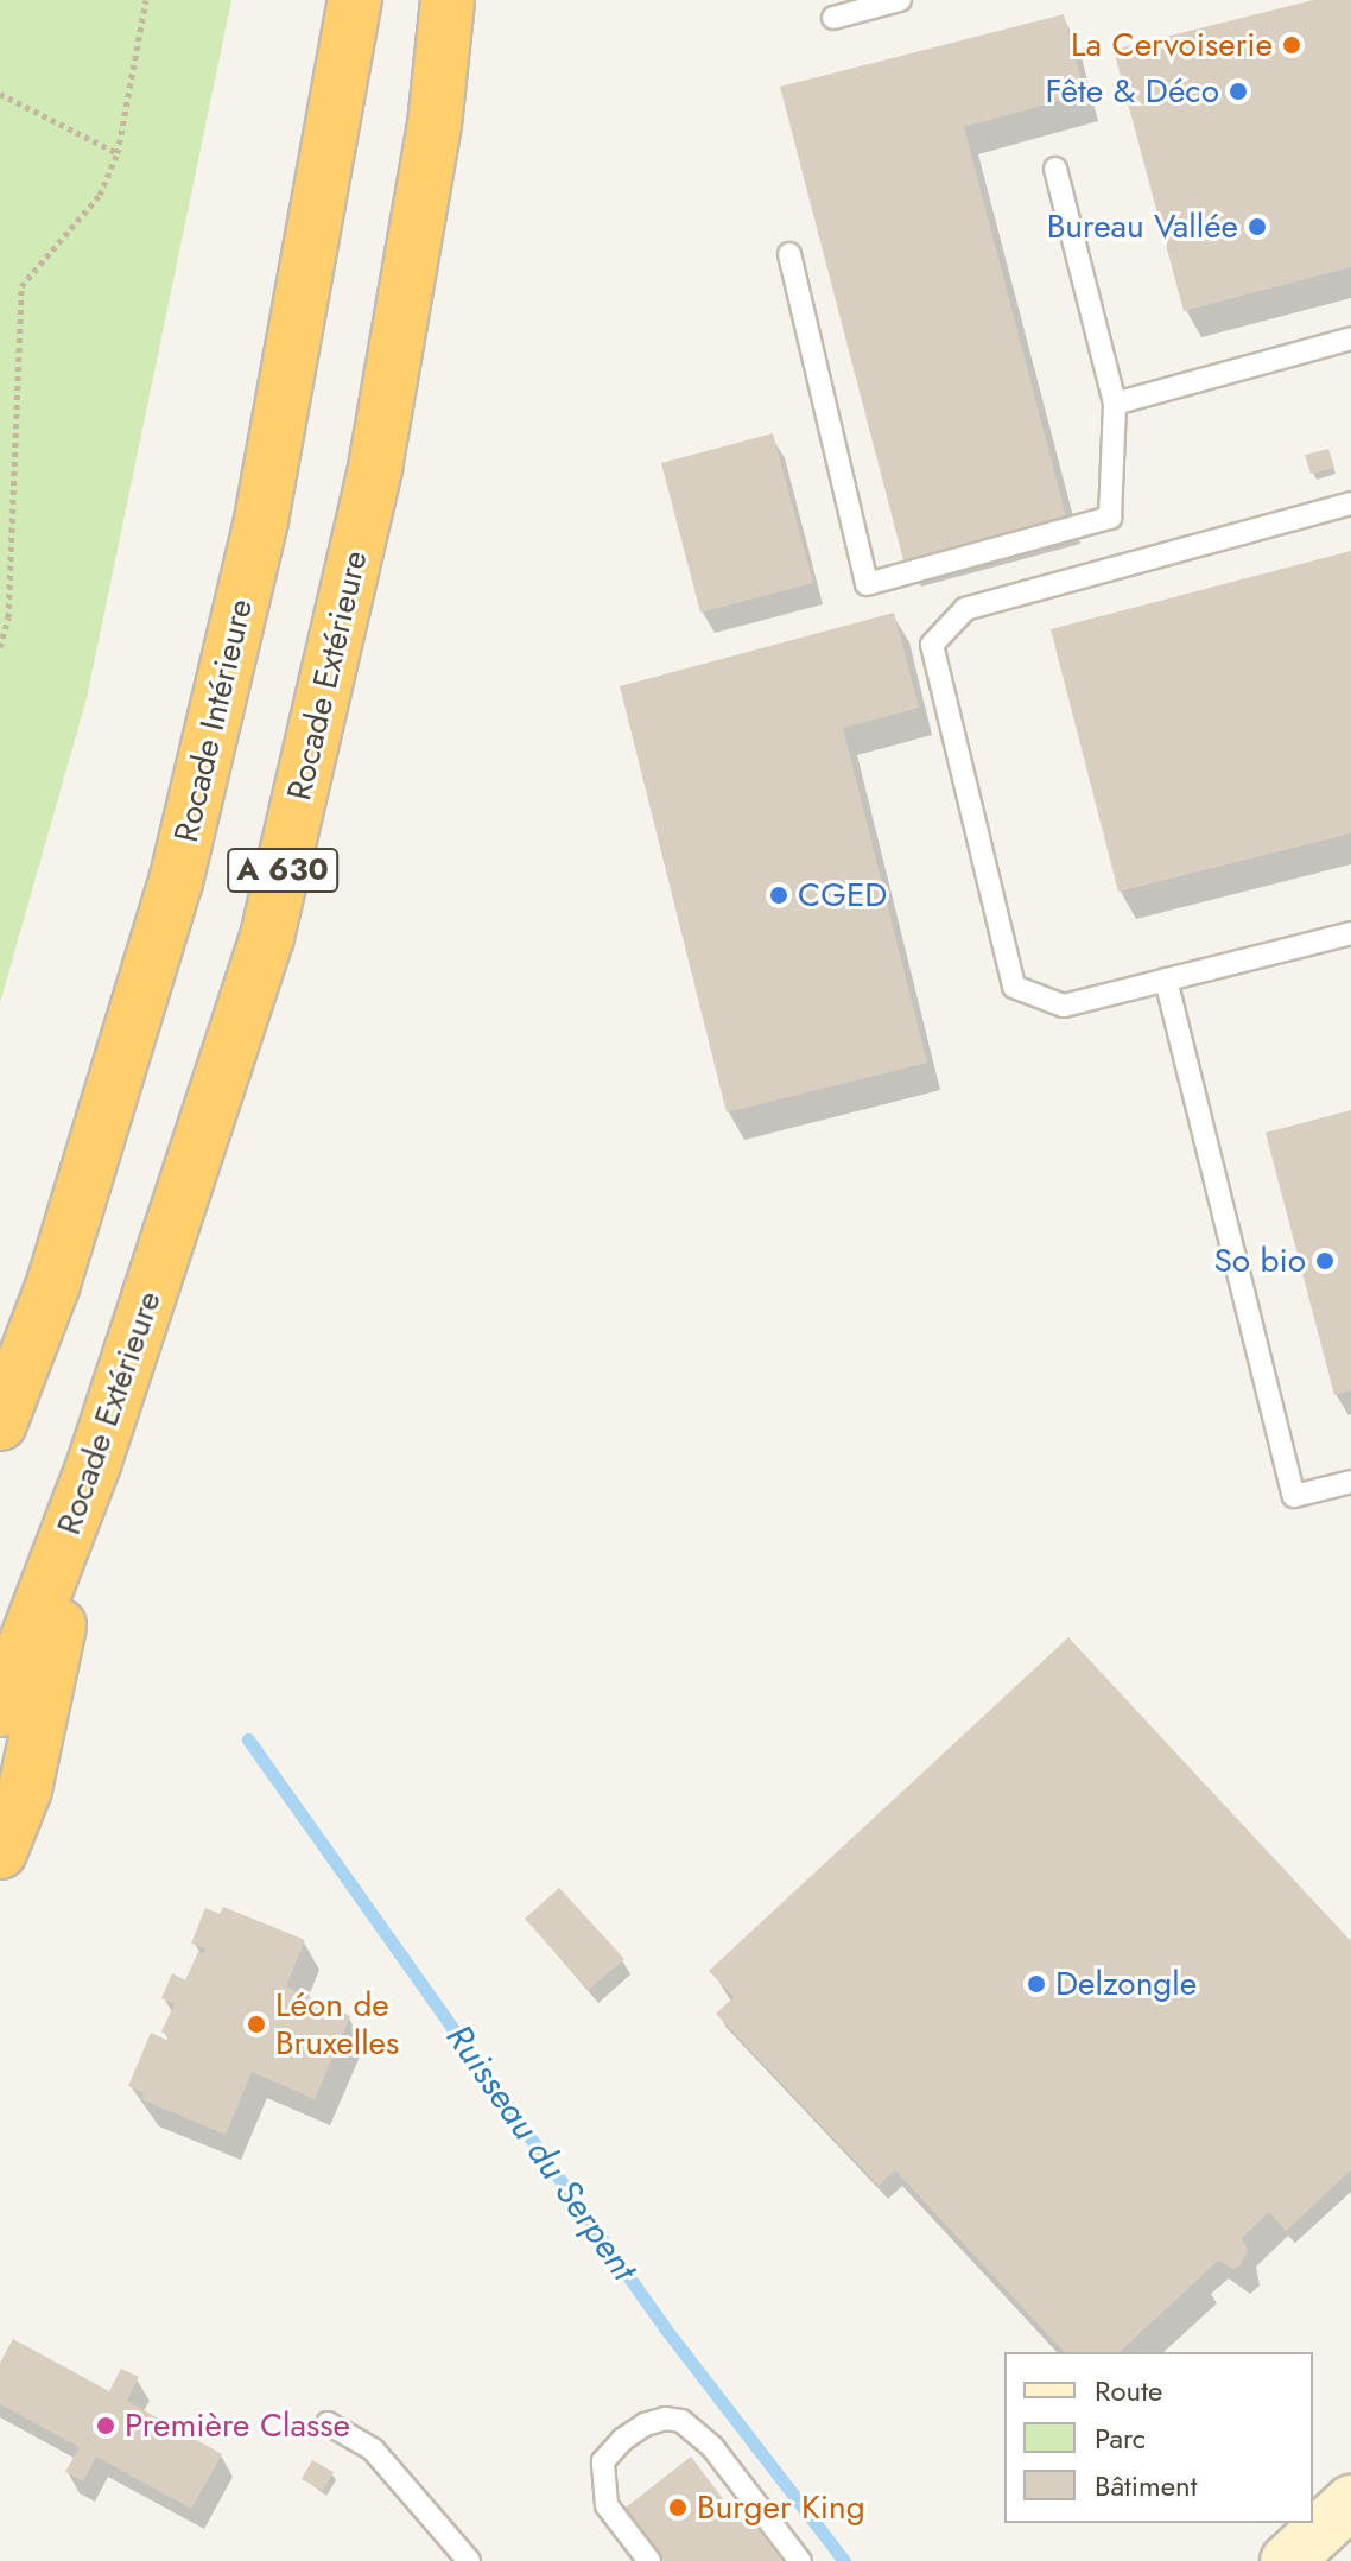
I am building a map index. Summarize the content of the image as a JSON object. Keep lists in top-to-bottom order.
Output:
{
  "streets": {
    "highway": ["Rocade Extérieure", "Rocade Intérieure", "A 630"]
  },
  "water": ["Ruisseau du Serpent"],
  "places": [
    "La Cervoiserie",
    "Fête & Déco",
    "Bureau Vallée",
    "CGED",
    "So bio",
    "Delzongle",
    "Léon de Bruxelles",
    "Première Classe",
    "Burger King"
  ],
  "legend": ["Route", "Parc", "Bâtiment"]
}
